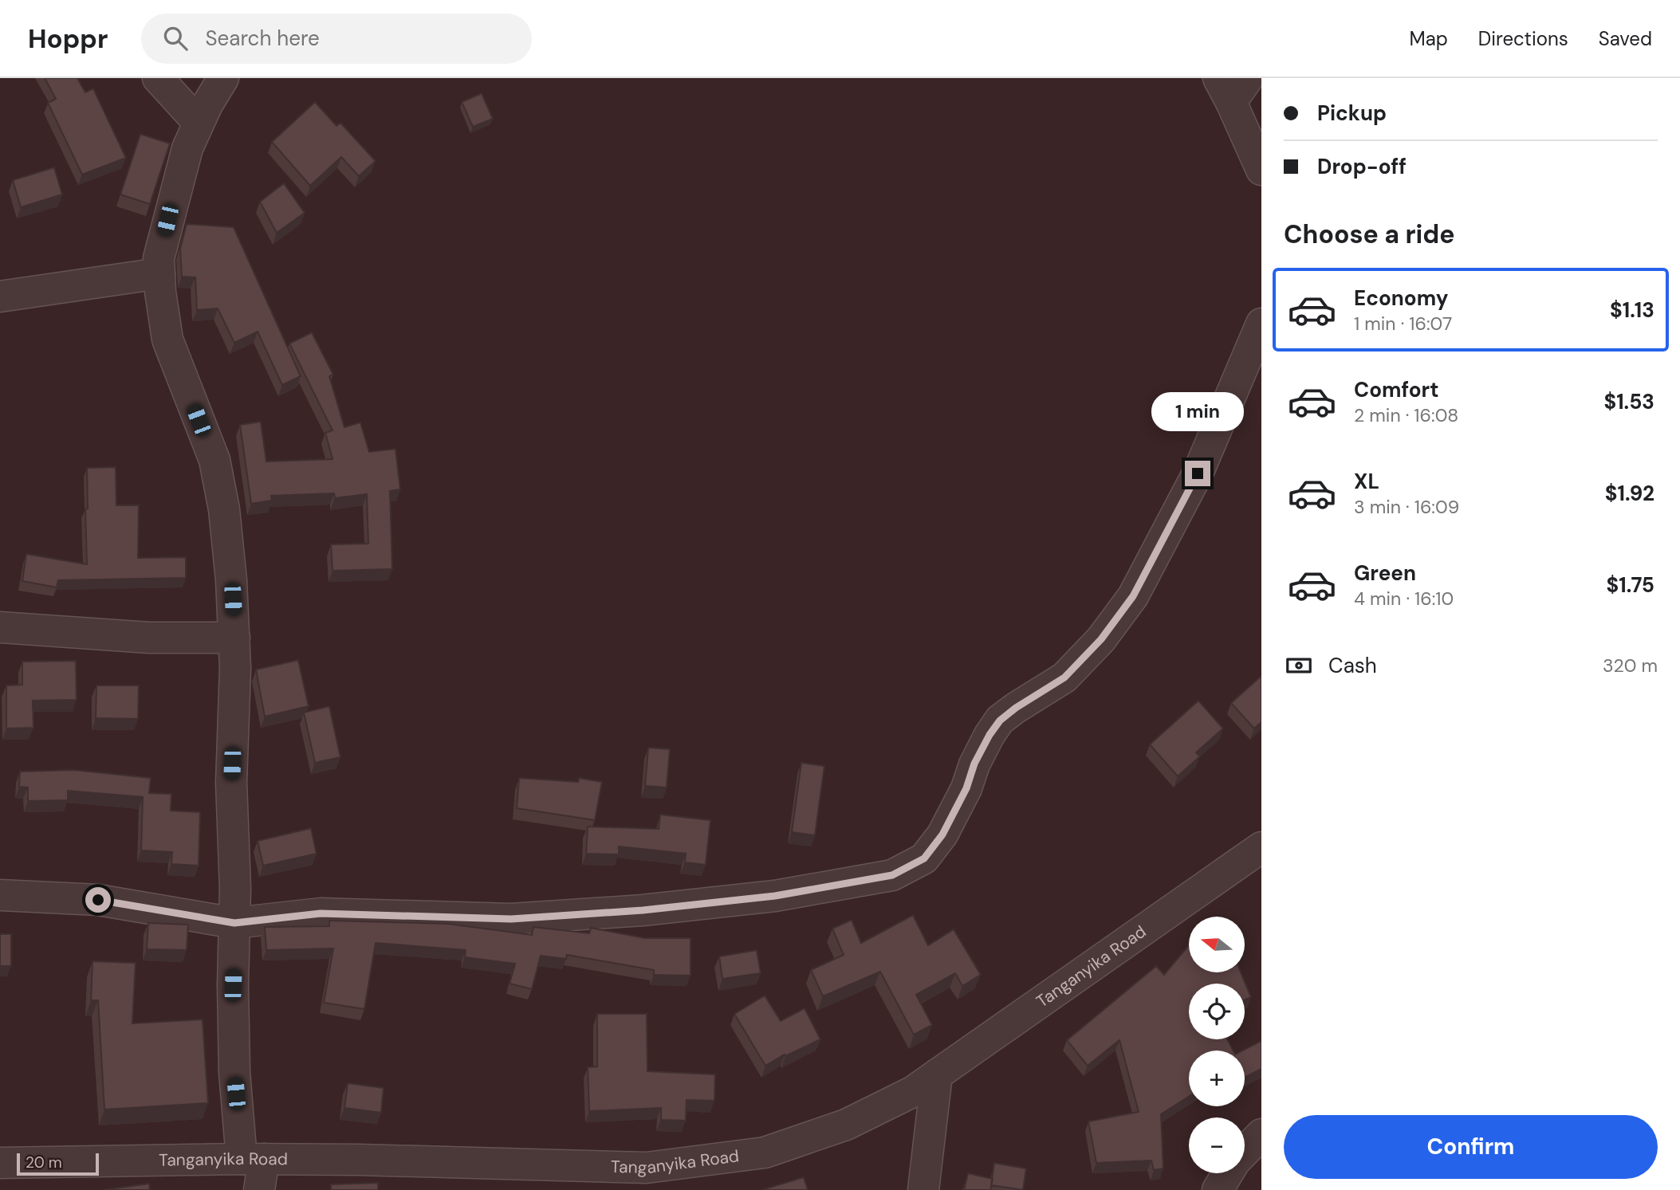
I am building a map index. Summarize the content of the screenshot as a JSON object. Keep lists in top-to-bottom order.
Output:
{
  "streets": {
    "street": ["Tanganyika Road"]
  },
  "scale_bar": "20 m",
  "north": "left",
  "page": {
    "header": "Hoppr",
    "search": "Search here",
    "nav": ["Map", "Directions", "Saved"],
    "banner": ["Pickup", "Drop-off"],
    "heading": "Choose a ride",
    "list": [
      {
        "name": "Economy",
        "note": "1 min · 16:07",
        "value": "$1.13"
      },
      {
        "name": "Comfort",
        "note": "2 min · 16:08",
        "value": "$1.53"
      },
      {
        "name": "XL",
        "note": "3 min · 16:09",
        "value": "$1.92"
      },
      {
        "name": "Green",
        "note": "4 min · 16:10",
        "value": "$1.75"
      }
    ],
    "bubble": "1 min",
    "pay": ["Cash", "320 m"],
    "map_buttons": ["+", "−"],
    "buttons": "Confirm",
    "scale": "20 m"
  }
}
